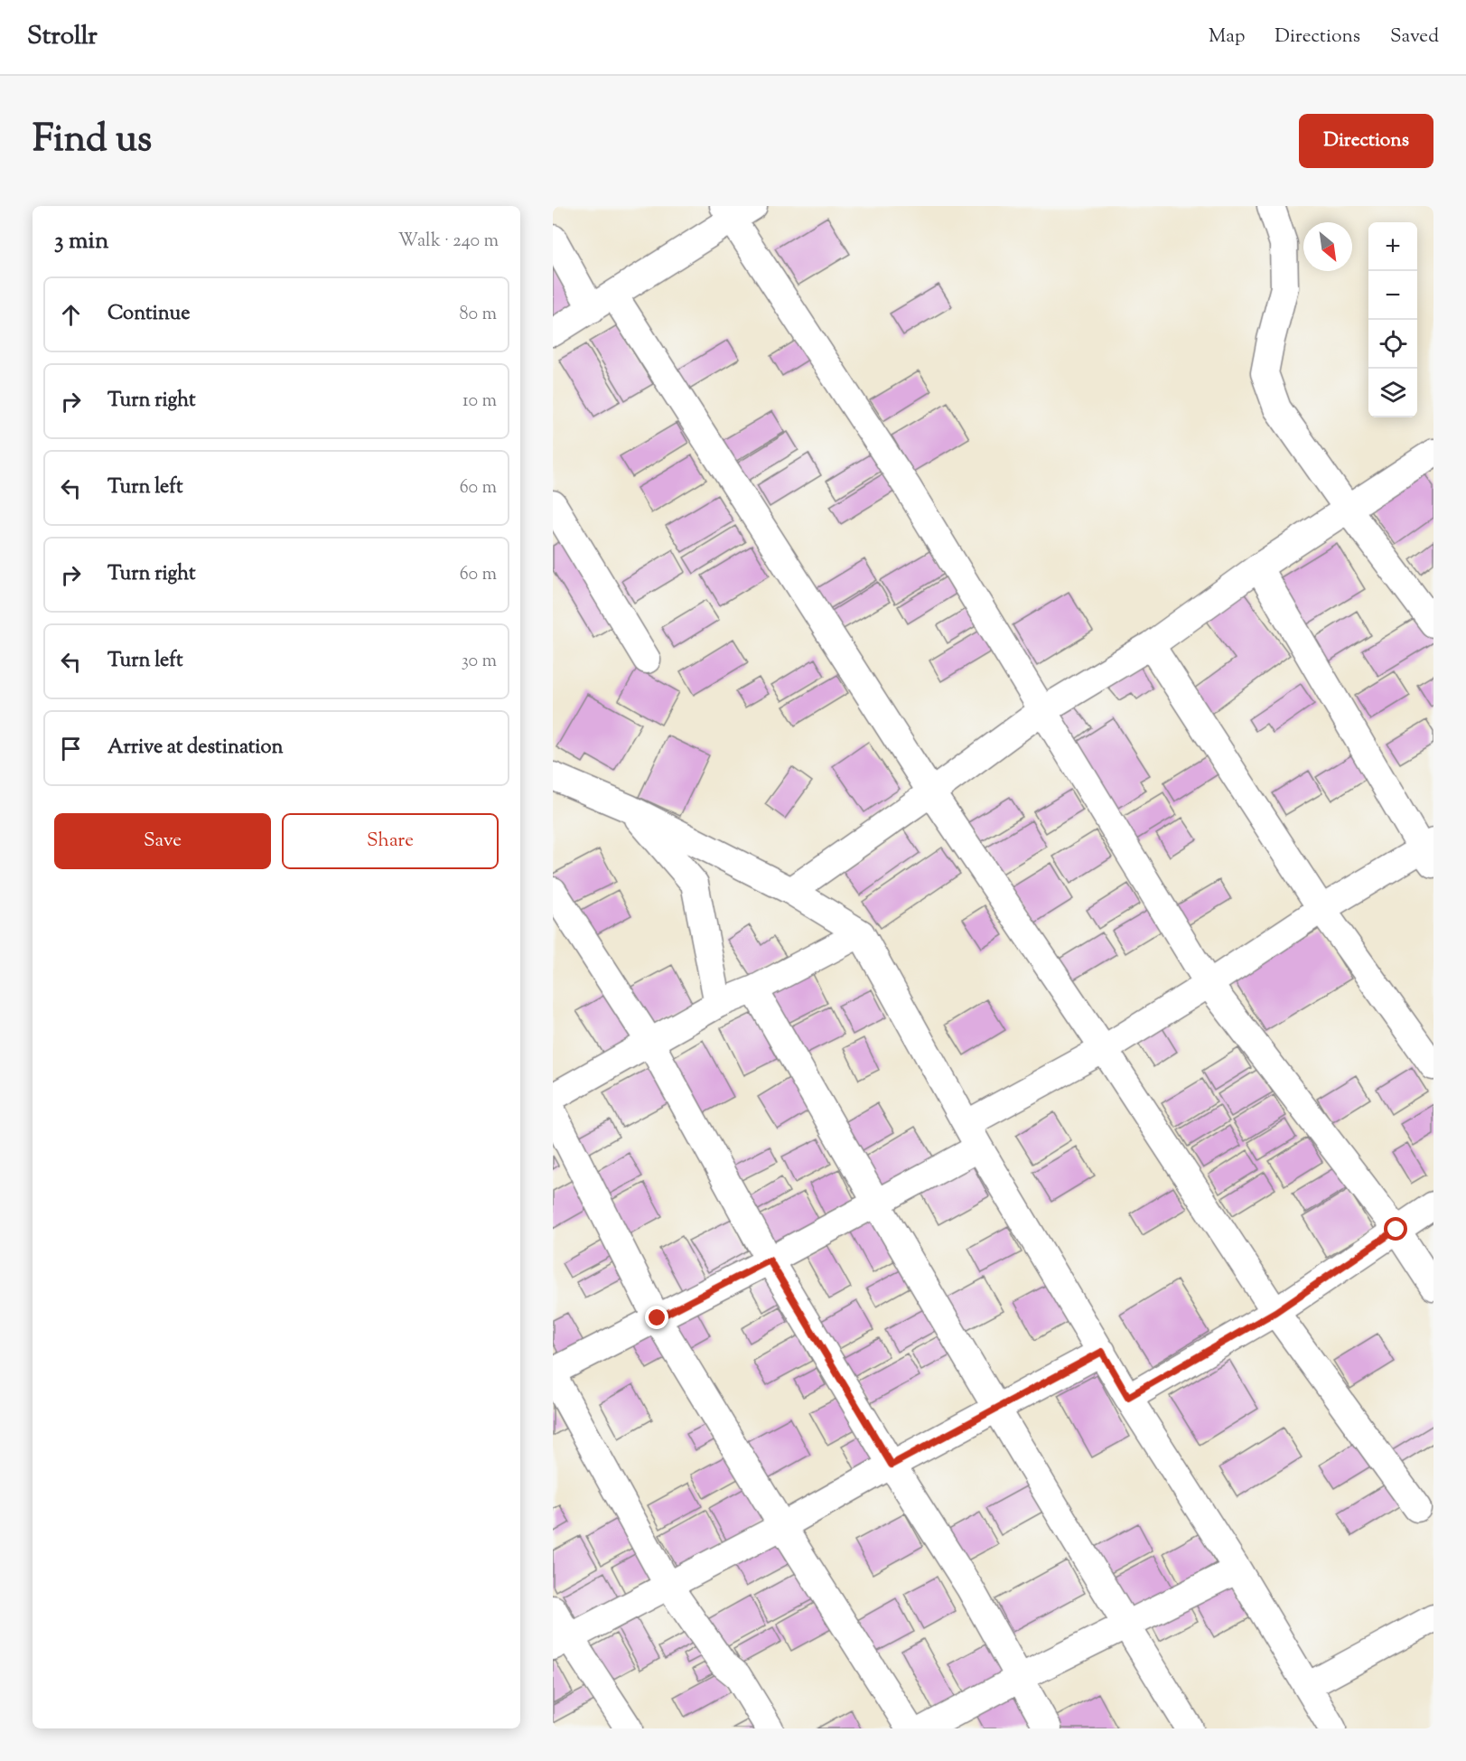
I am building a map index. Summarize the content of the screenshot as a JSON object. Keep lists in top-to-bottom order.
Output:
{
  "north": "bottom right",
  "page": {
    "header": "Strollr",
    "nav": ["Map", "Directions", "Saved"],
    "title": "Find us",
    "buttons": [
      "Directions",
      ["Save", "Share"]
    ],
    "heading": ["3 min", "Walk · 240 m"],
    "map_buttons": ["+", "−"],
    "list": [
      ["Continue", "80 m"],
      ["Turn right", "10 m"],
      ["Turn left", "60 m"],
      ["Turn right", "60 m"],
      ["Turn left", "30 m"],
      "Arrive at destination"
    ]
  }
}
